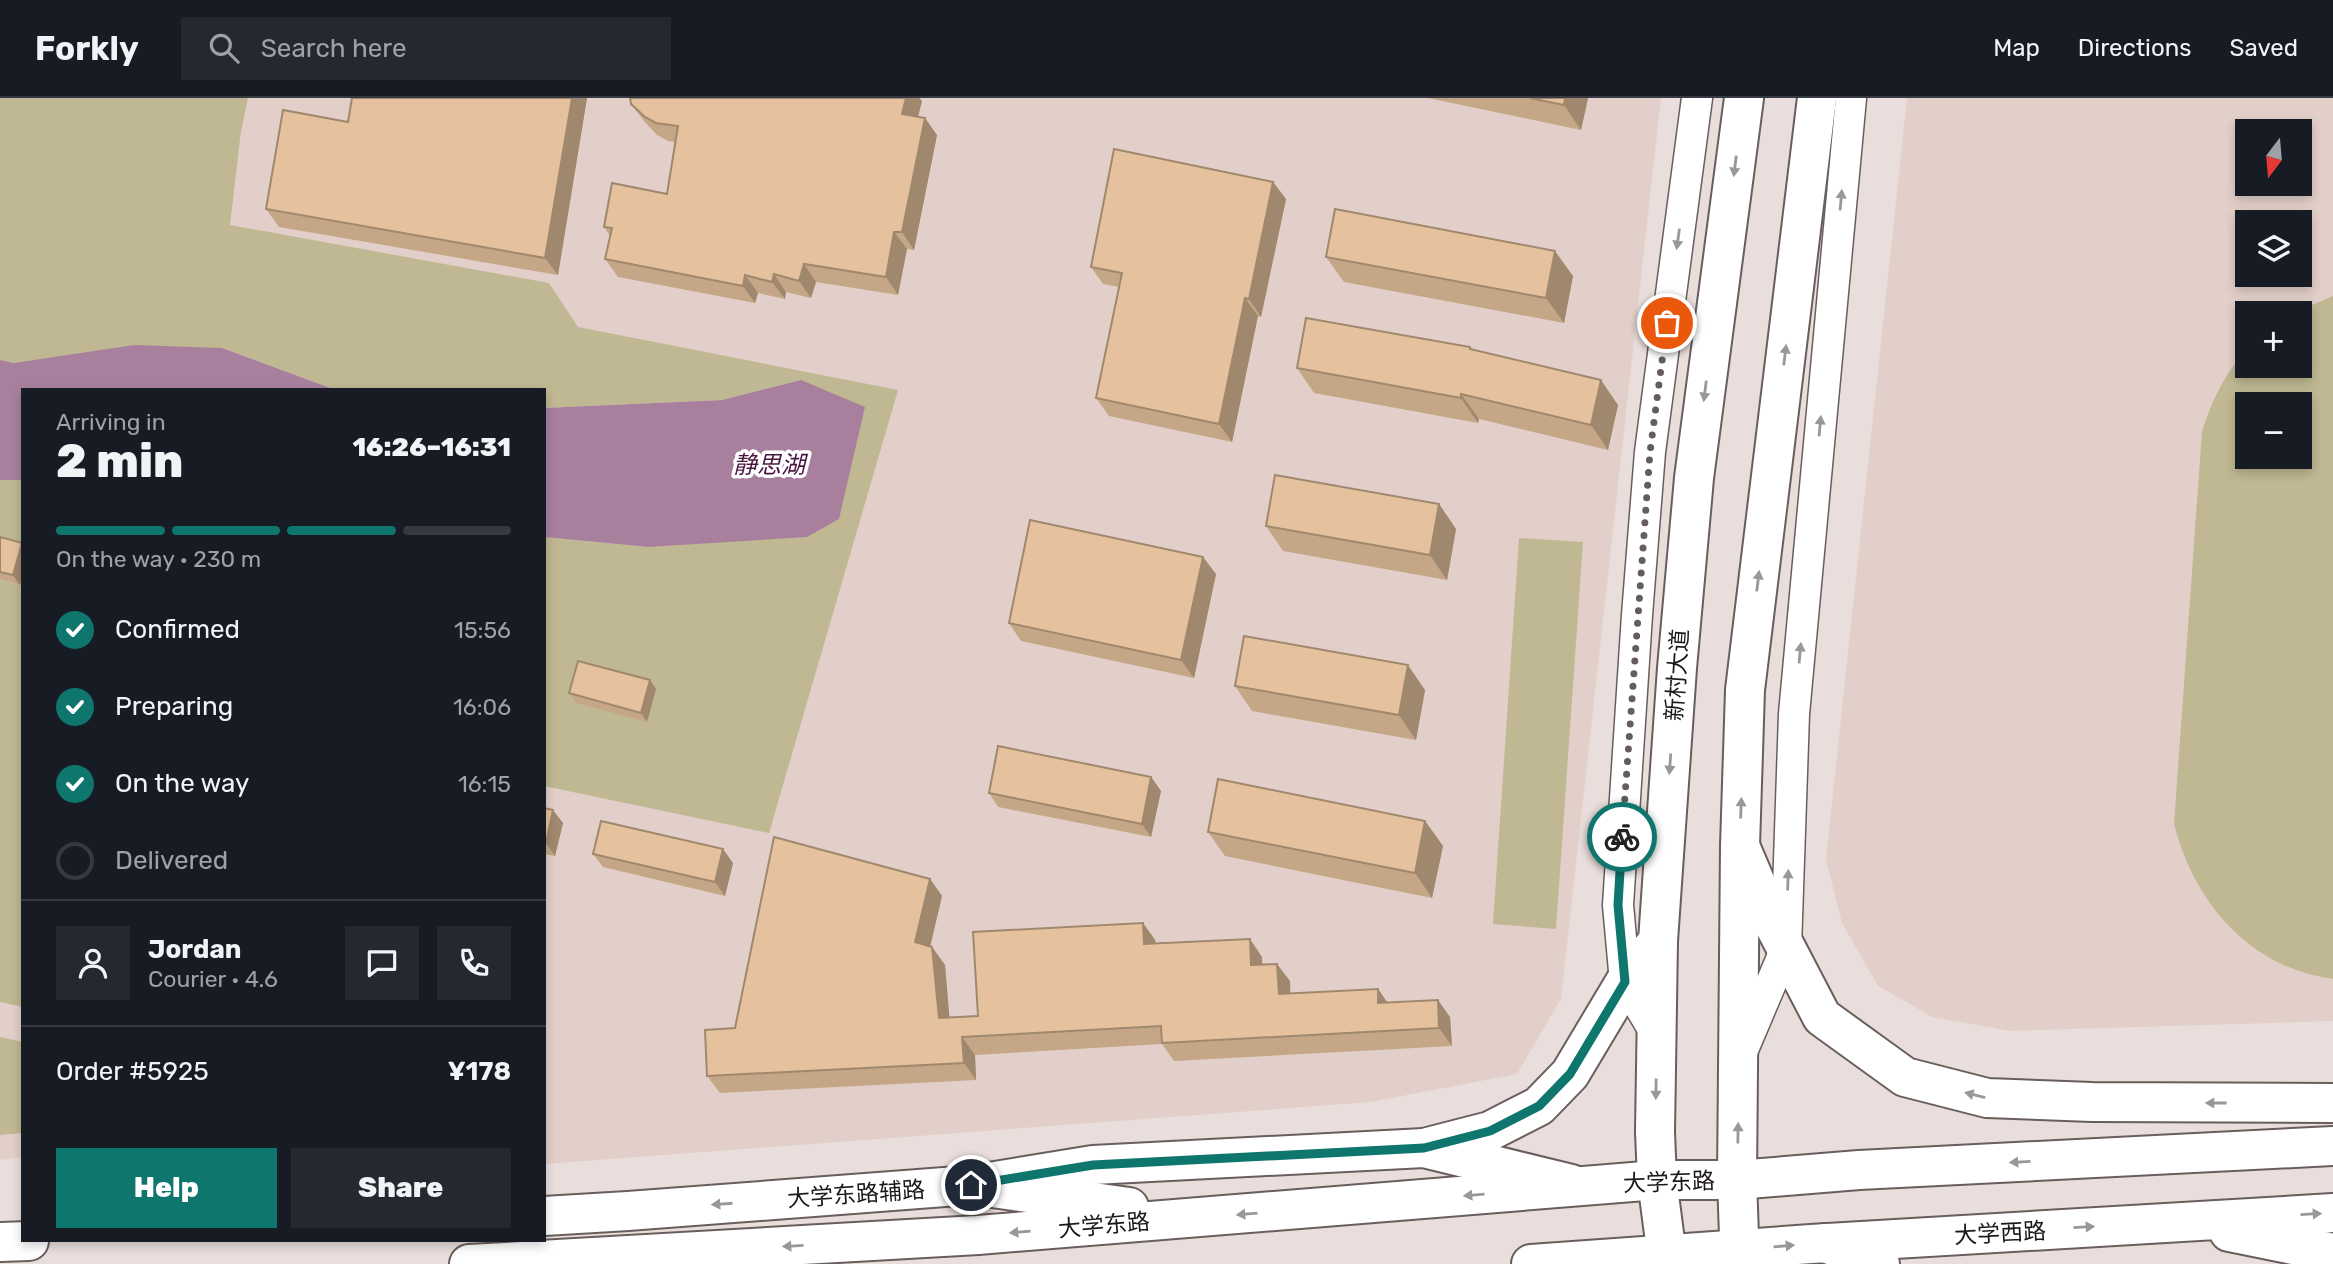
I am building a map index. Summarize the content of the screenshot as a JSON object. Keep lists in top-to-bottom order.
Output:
{
  "streets": {
    "main road": [
      "新村大道",
      "大学东路",
      "大学东路辅路",
      "大学西路"
    ]
  },
  "crossings": [
    ["新村大道", "大学东路"],
    ["新村大道", "大学西路"],
    ["大学东路", "大学东路辅路"]
  ],
  "one_way": ["大学东路", "大学东路辅路"],
  "water": ["静思湖"],
  "north": "bottom",
  "page": {
    "header": "Forkly",
    "search": "Search here",
    "nav": ["Map", "Directions", "Saved"],
    "map_buttons": ["+", "−"],
    "heading": ["2 min", "Arriving in", "16:26–16:31"],
    "panel": [
      "Jordan",
      "Courier · 4.6",
      "Order #5925",
      "¥178"
    ],
    "bar": "On the way · 230 m",
    "list": [
      ["Confirmed", "15:56"],
      ["Preparing", "16:06"],
      ["On the way", "16:15"],
      "Delivered"
    ],
    "buttons": ["Help", "Share"]
  }
}
